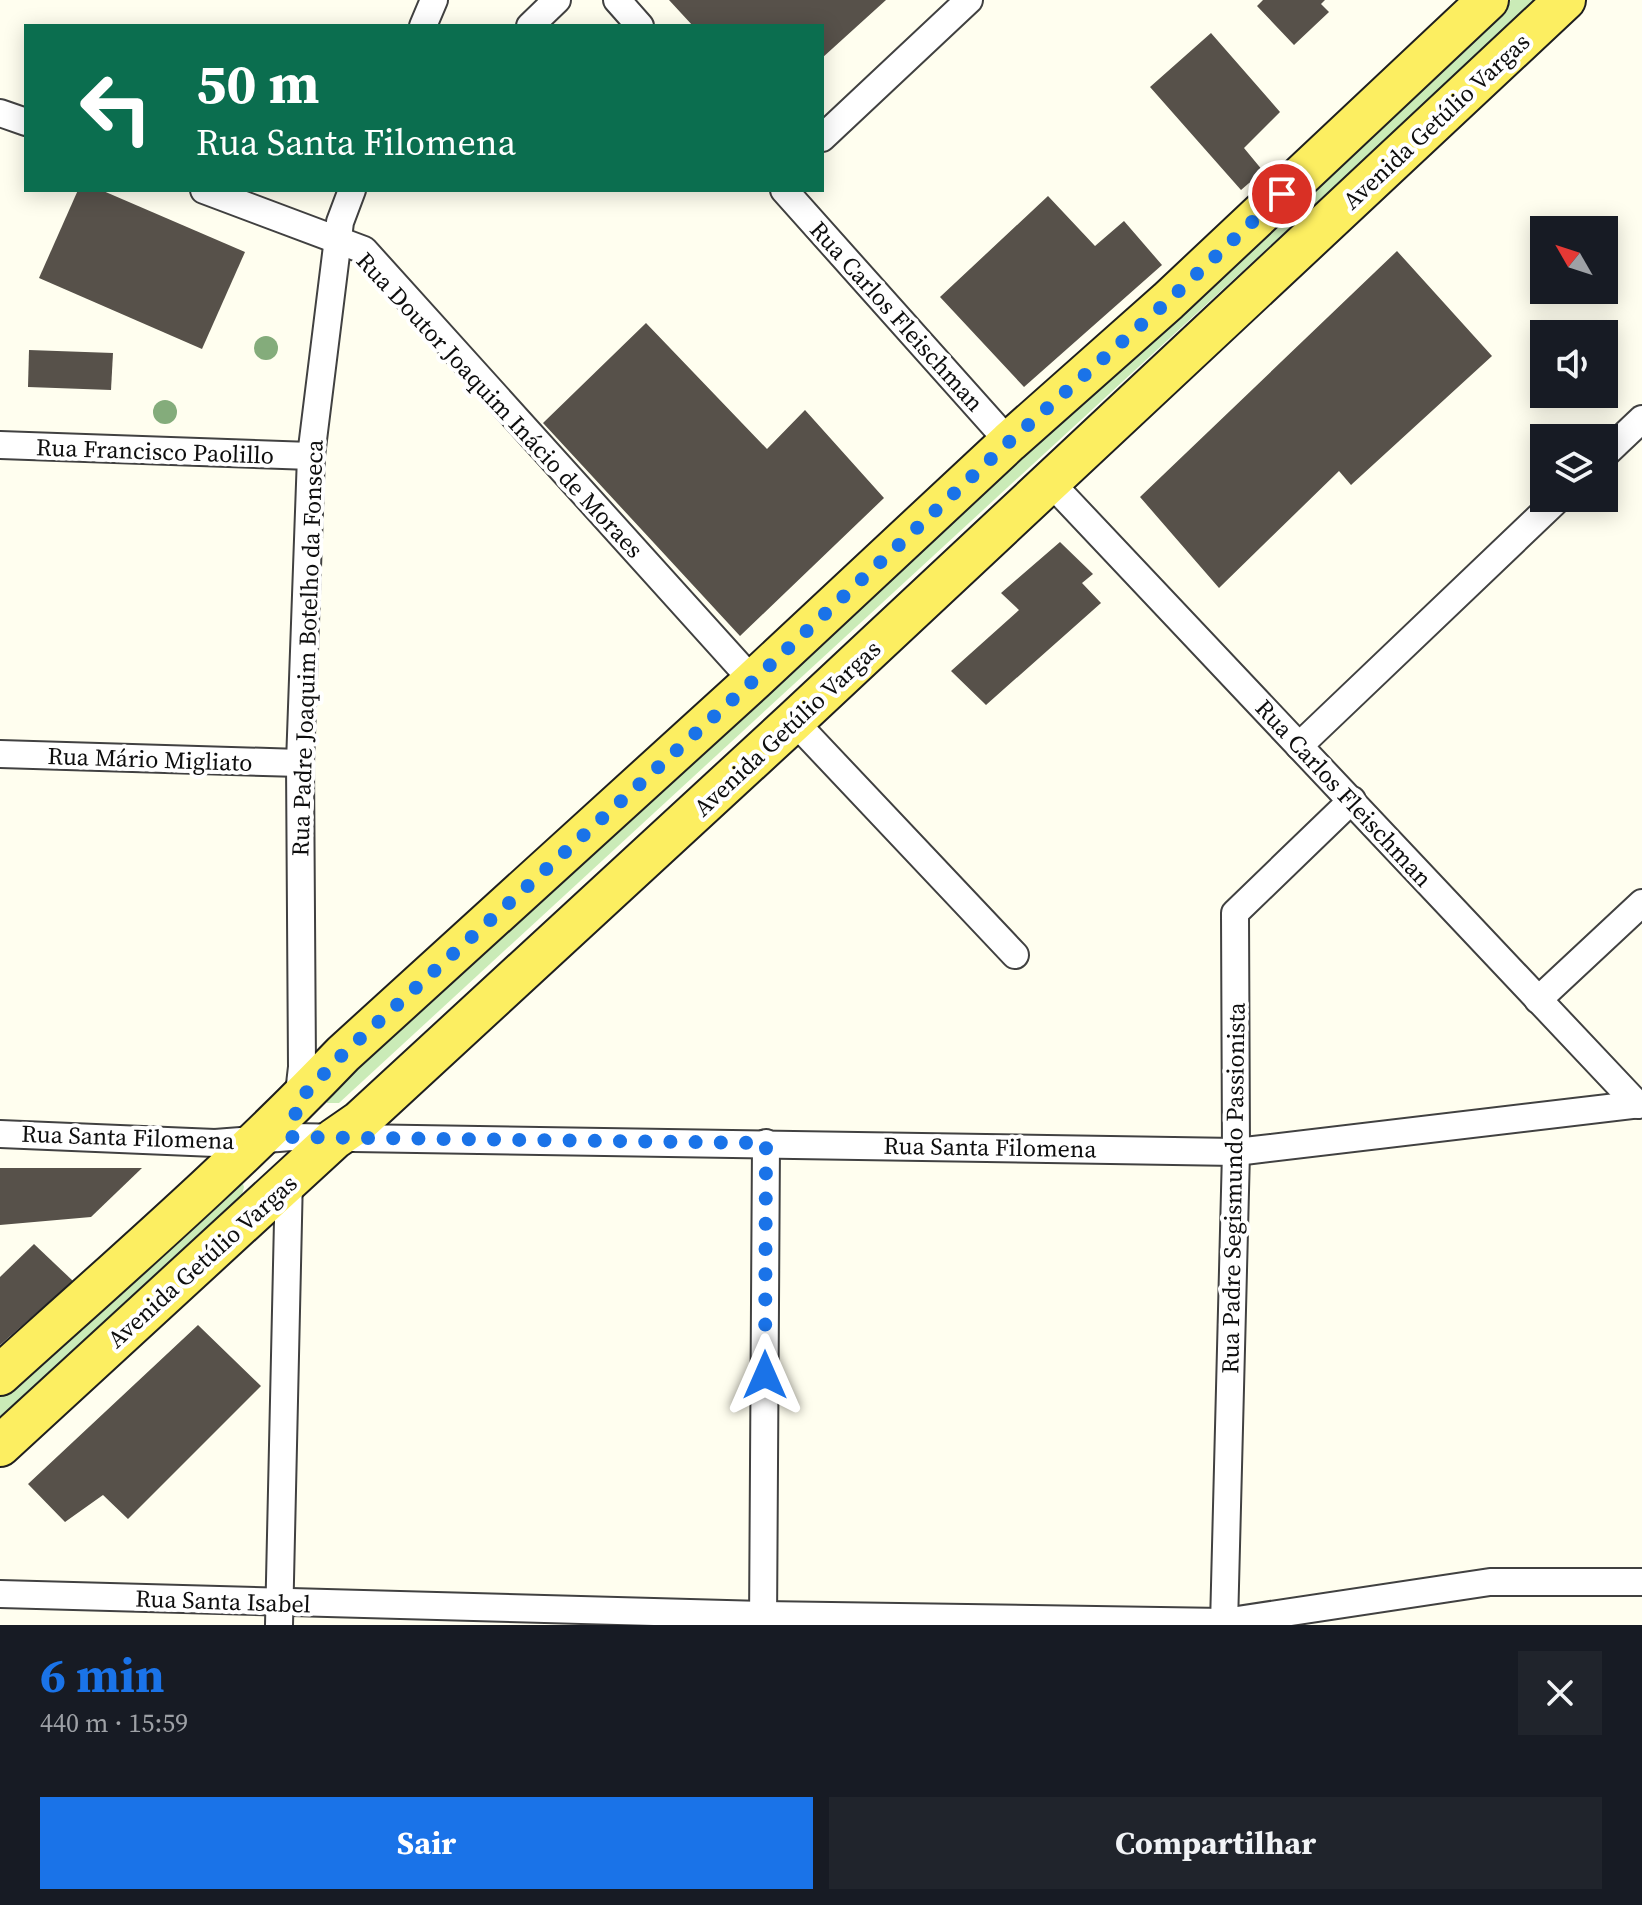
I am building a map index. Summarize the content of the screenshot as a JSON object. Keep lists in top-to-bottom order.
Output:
{
  "streets": {
    "main road": ["Avenida Getúlio Vargas"],
    "street": [
      "Rua Carlos Fleischman",
      "Rua Doutor Joaquim Inácio de Moraes",
      "Rua Francisco Paolillo",
      "Rua Padre Joaquim Botelho da Fonseca",
      "Rua Mário Migliato",
      "Rua Santa Filomena",
      "Rua Padre Segismundo Passionista",
      "Rua Santa Isabel"
    ]
  },
  "crossings": [
    ["Avenida Getúlio Vargas", "Rua Carlos Fleischman"],
    ["Avenida Getúlio Vargas", "Rua Padre Joaquim Botelho da Fonseca"],
    ["Avenida Getúlio Vargas", "Rua Santa Filomena"],
    ["Rua Carlos Fleischman", "Rua Santa Filomena"],
    ["Rua Carlos Fleischman", "Rua Padre Segismundo Passionista"],
    ["Rua Doutor Joaquim Inácio de Moraes", "Rua Padre Joaquim Botelho da Fonseca"],
    ["Rua Francisco Paolillo", "Rua Padre Joaquim Botelho da Fonseca"],
    ["Rua Padre Joaquim Botelho da Fonseca", "Rua Mário Migliato"],
    ["Rua Padre Joaquim Botelho da Fonseca", "Rua Santa Filomena"],
    ["Rua Padre Joaquim Botelho da Fonseca", "Rua Santa Isabel"],
    ["Rua Santa Filomena", "Rua Padre Segismundo Passionista"],
    ["Rua Padre Segismundo Passionista", "Rua Santa Isabel"]
  ],
  "north": "top left",
  "page": {
    "turn": ["50 m", "Rua Santa Filomena"],
    "heading": ["6 min", "440 m · 15:59"],
    "buttons": ["Sair", "Compartilhar"]
  }
}
